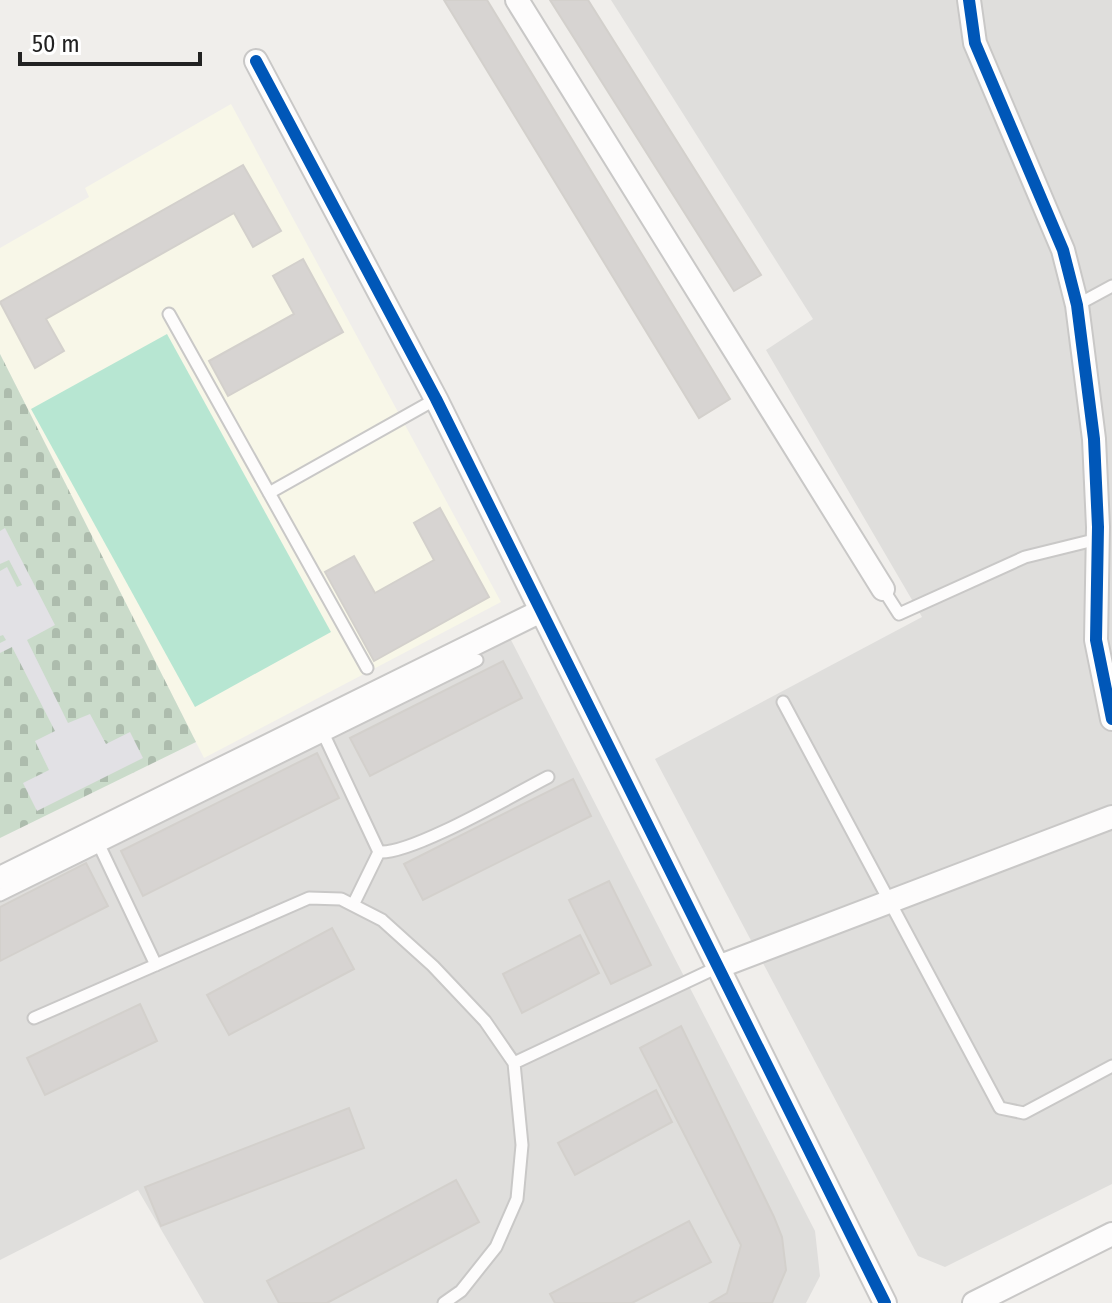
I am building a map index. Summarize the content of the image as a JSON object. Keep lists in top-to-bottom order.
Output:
{
  "scale_bar": "50 m"
}
